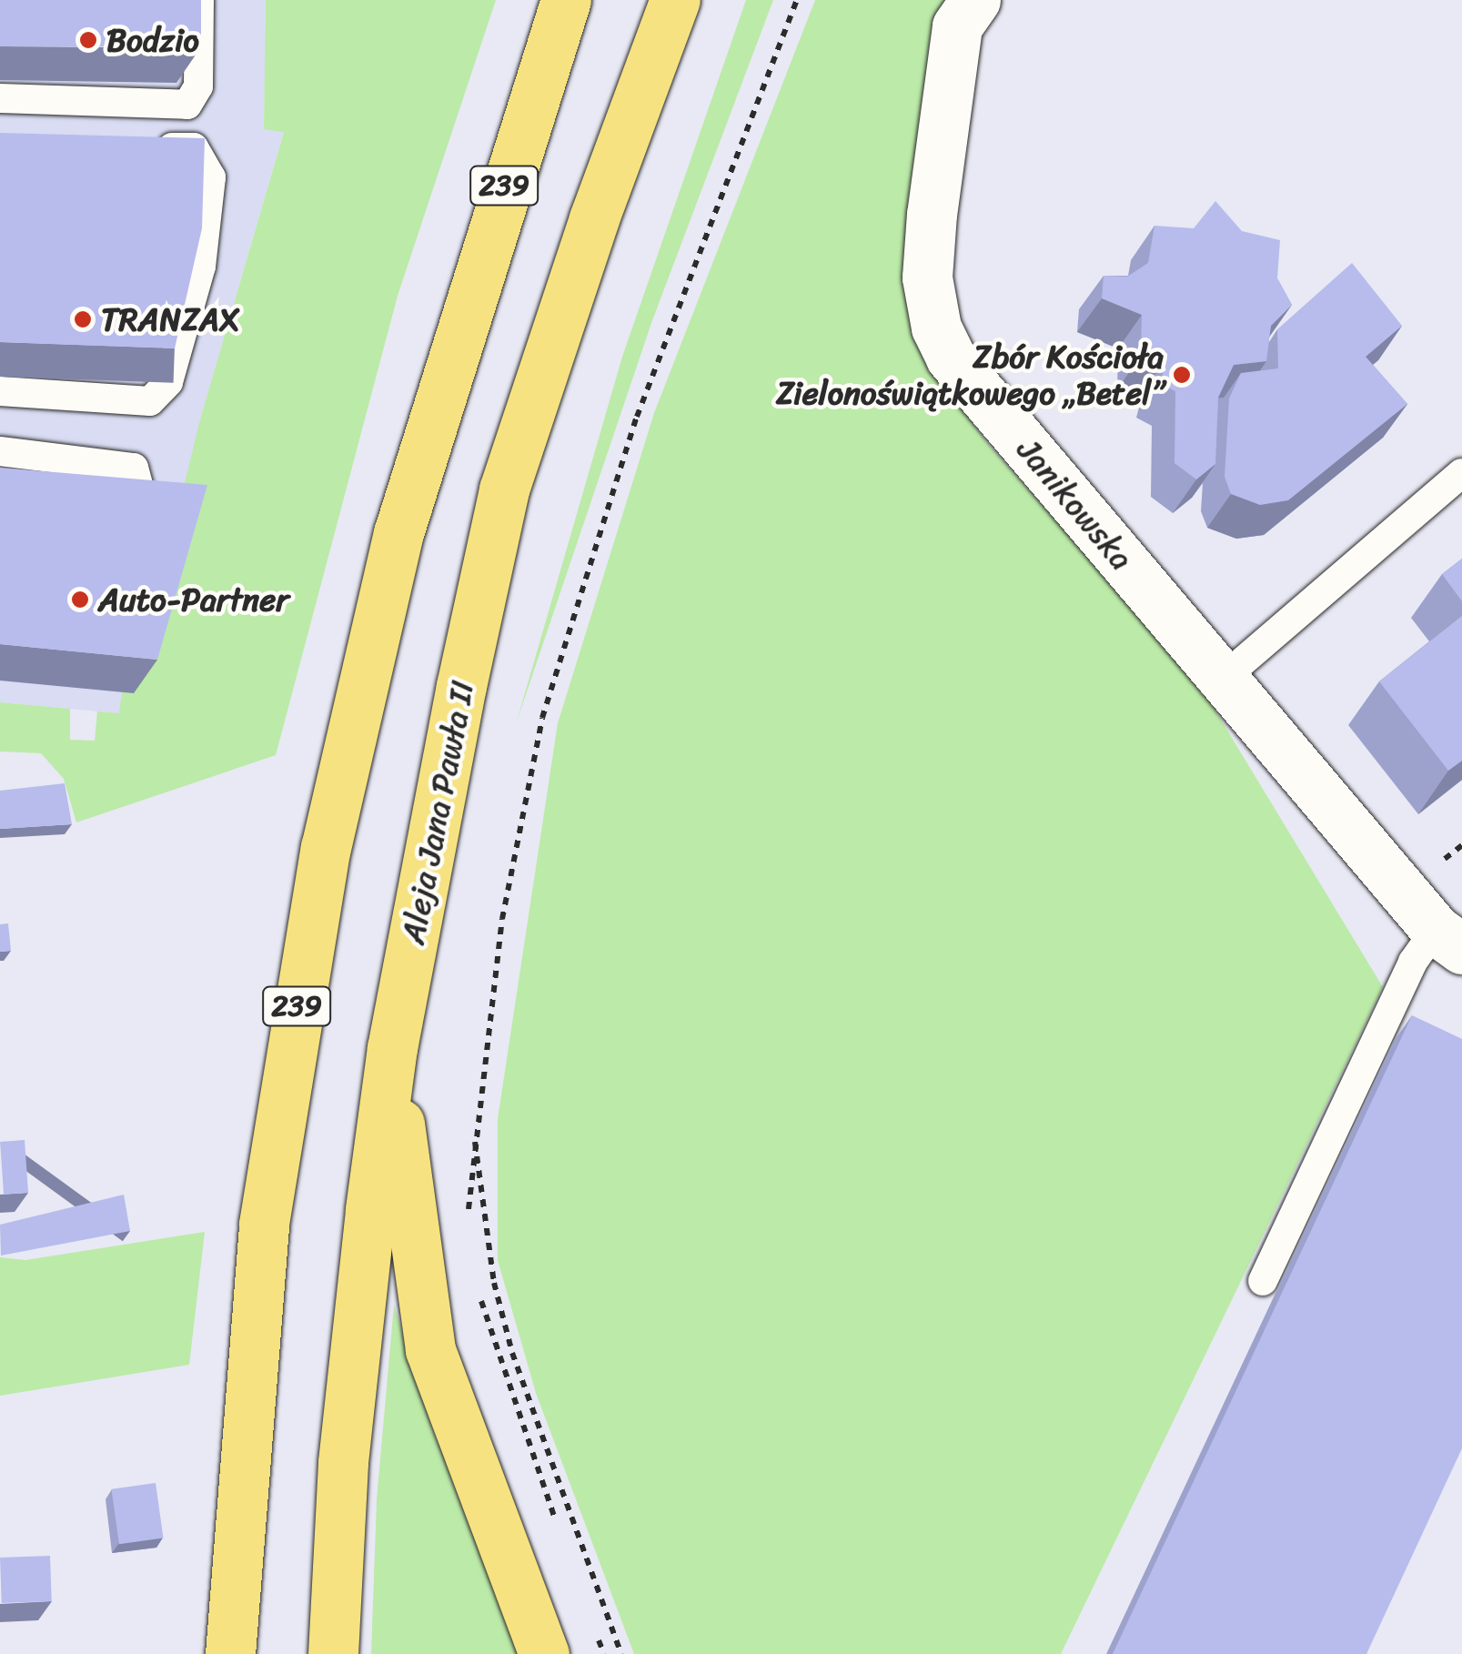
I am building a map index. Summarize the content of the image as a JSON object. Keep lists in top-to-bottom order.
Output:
{
  "streets": {
    "main road": ["239", "Aleja Jana Pawła II"],
    "street": ["Janikowska"]
  },
  "places": [
    "Bodzio",
    "TRANZAX",
    "Zbór Kościoła Zielonoświątkowego „Betel”",
    "Auto-Partner"
  ]
}
